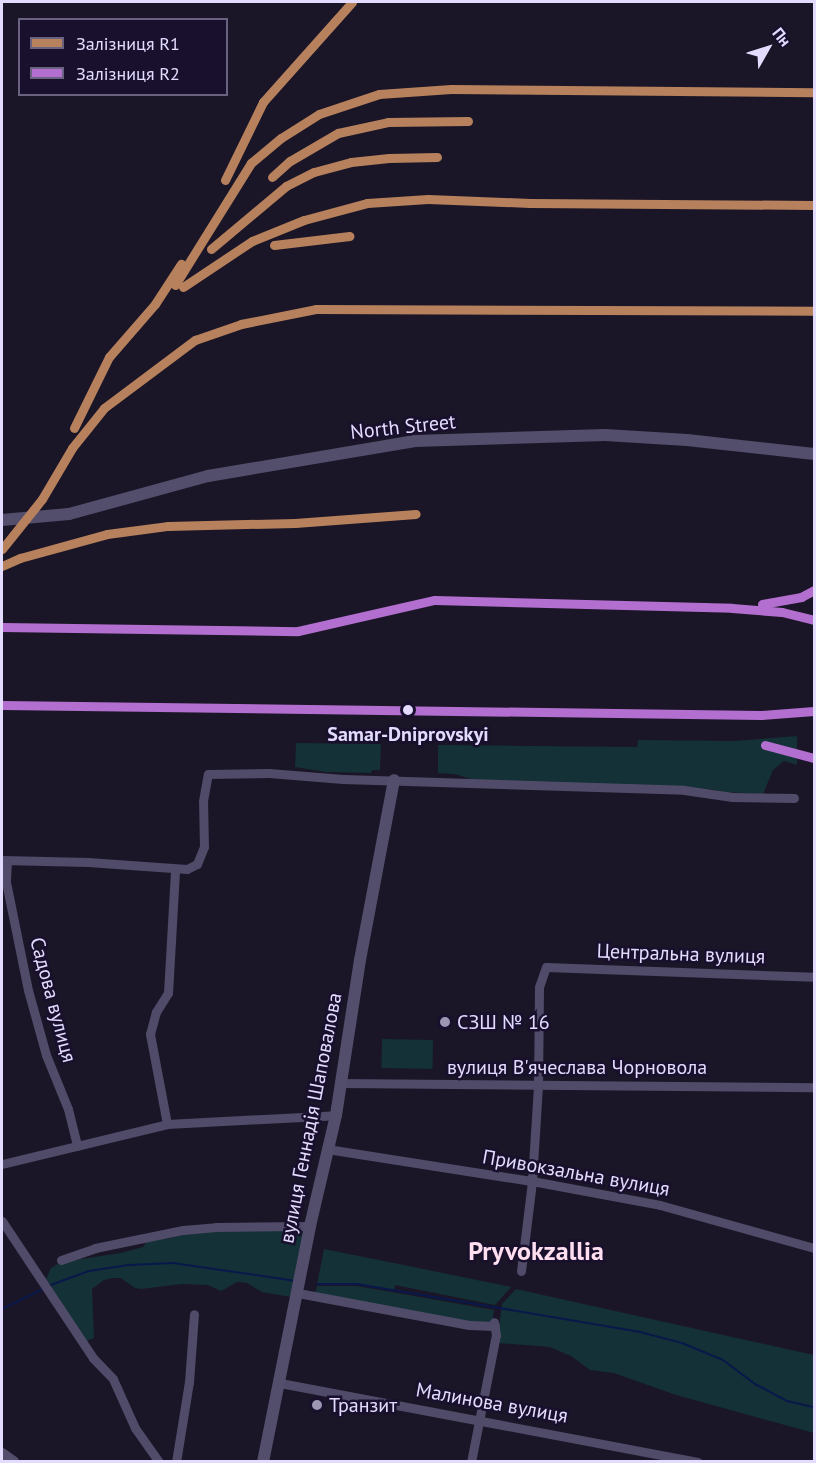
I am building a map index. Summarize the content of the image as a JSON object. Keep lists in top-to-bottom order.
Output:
{
  "streets": {
    "street": [
      "North Street",
      "Центральна вулиця",
      "Садова вулиця",
      "вулиця В'ячеслава Чорновола",
      "вулиця Геннадія Шаповалова",
      "Привокзальна вулиця",
      "Малинова вулиця"
    ]
  },
  "crossings": [
    ["Центральна вулиця", "вулиця В'ячеслава Чорновола"],
    ["вулиця В'ячеслава Чорновола", "вулиця Геннадія Шаповалова"],
    ["вулиця Геннадія Шаповалова", "Привокзальна вулиця"],
    ["вулиця Геннадія Шаповалова", "Малинова вулиця"]
  ],
  "districts": ["Pryvokzallia"],
  "places": ["Samar-Dniprovskyi", "СЗШ № 16", "Транзит"],
  "lines": ["rail line R1", "rail line R2"],
  "legend": ["Залізниця R1", "Залізниця R2"],
  "north": "top right"
}
